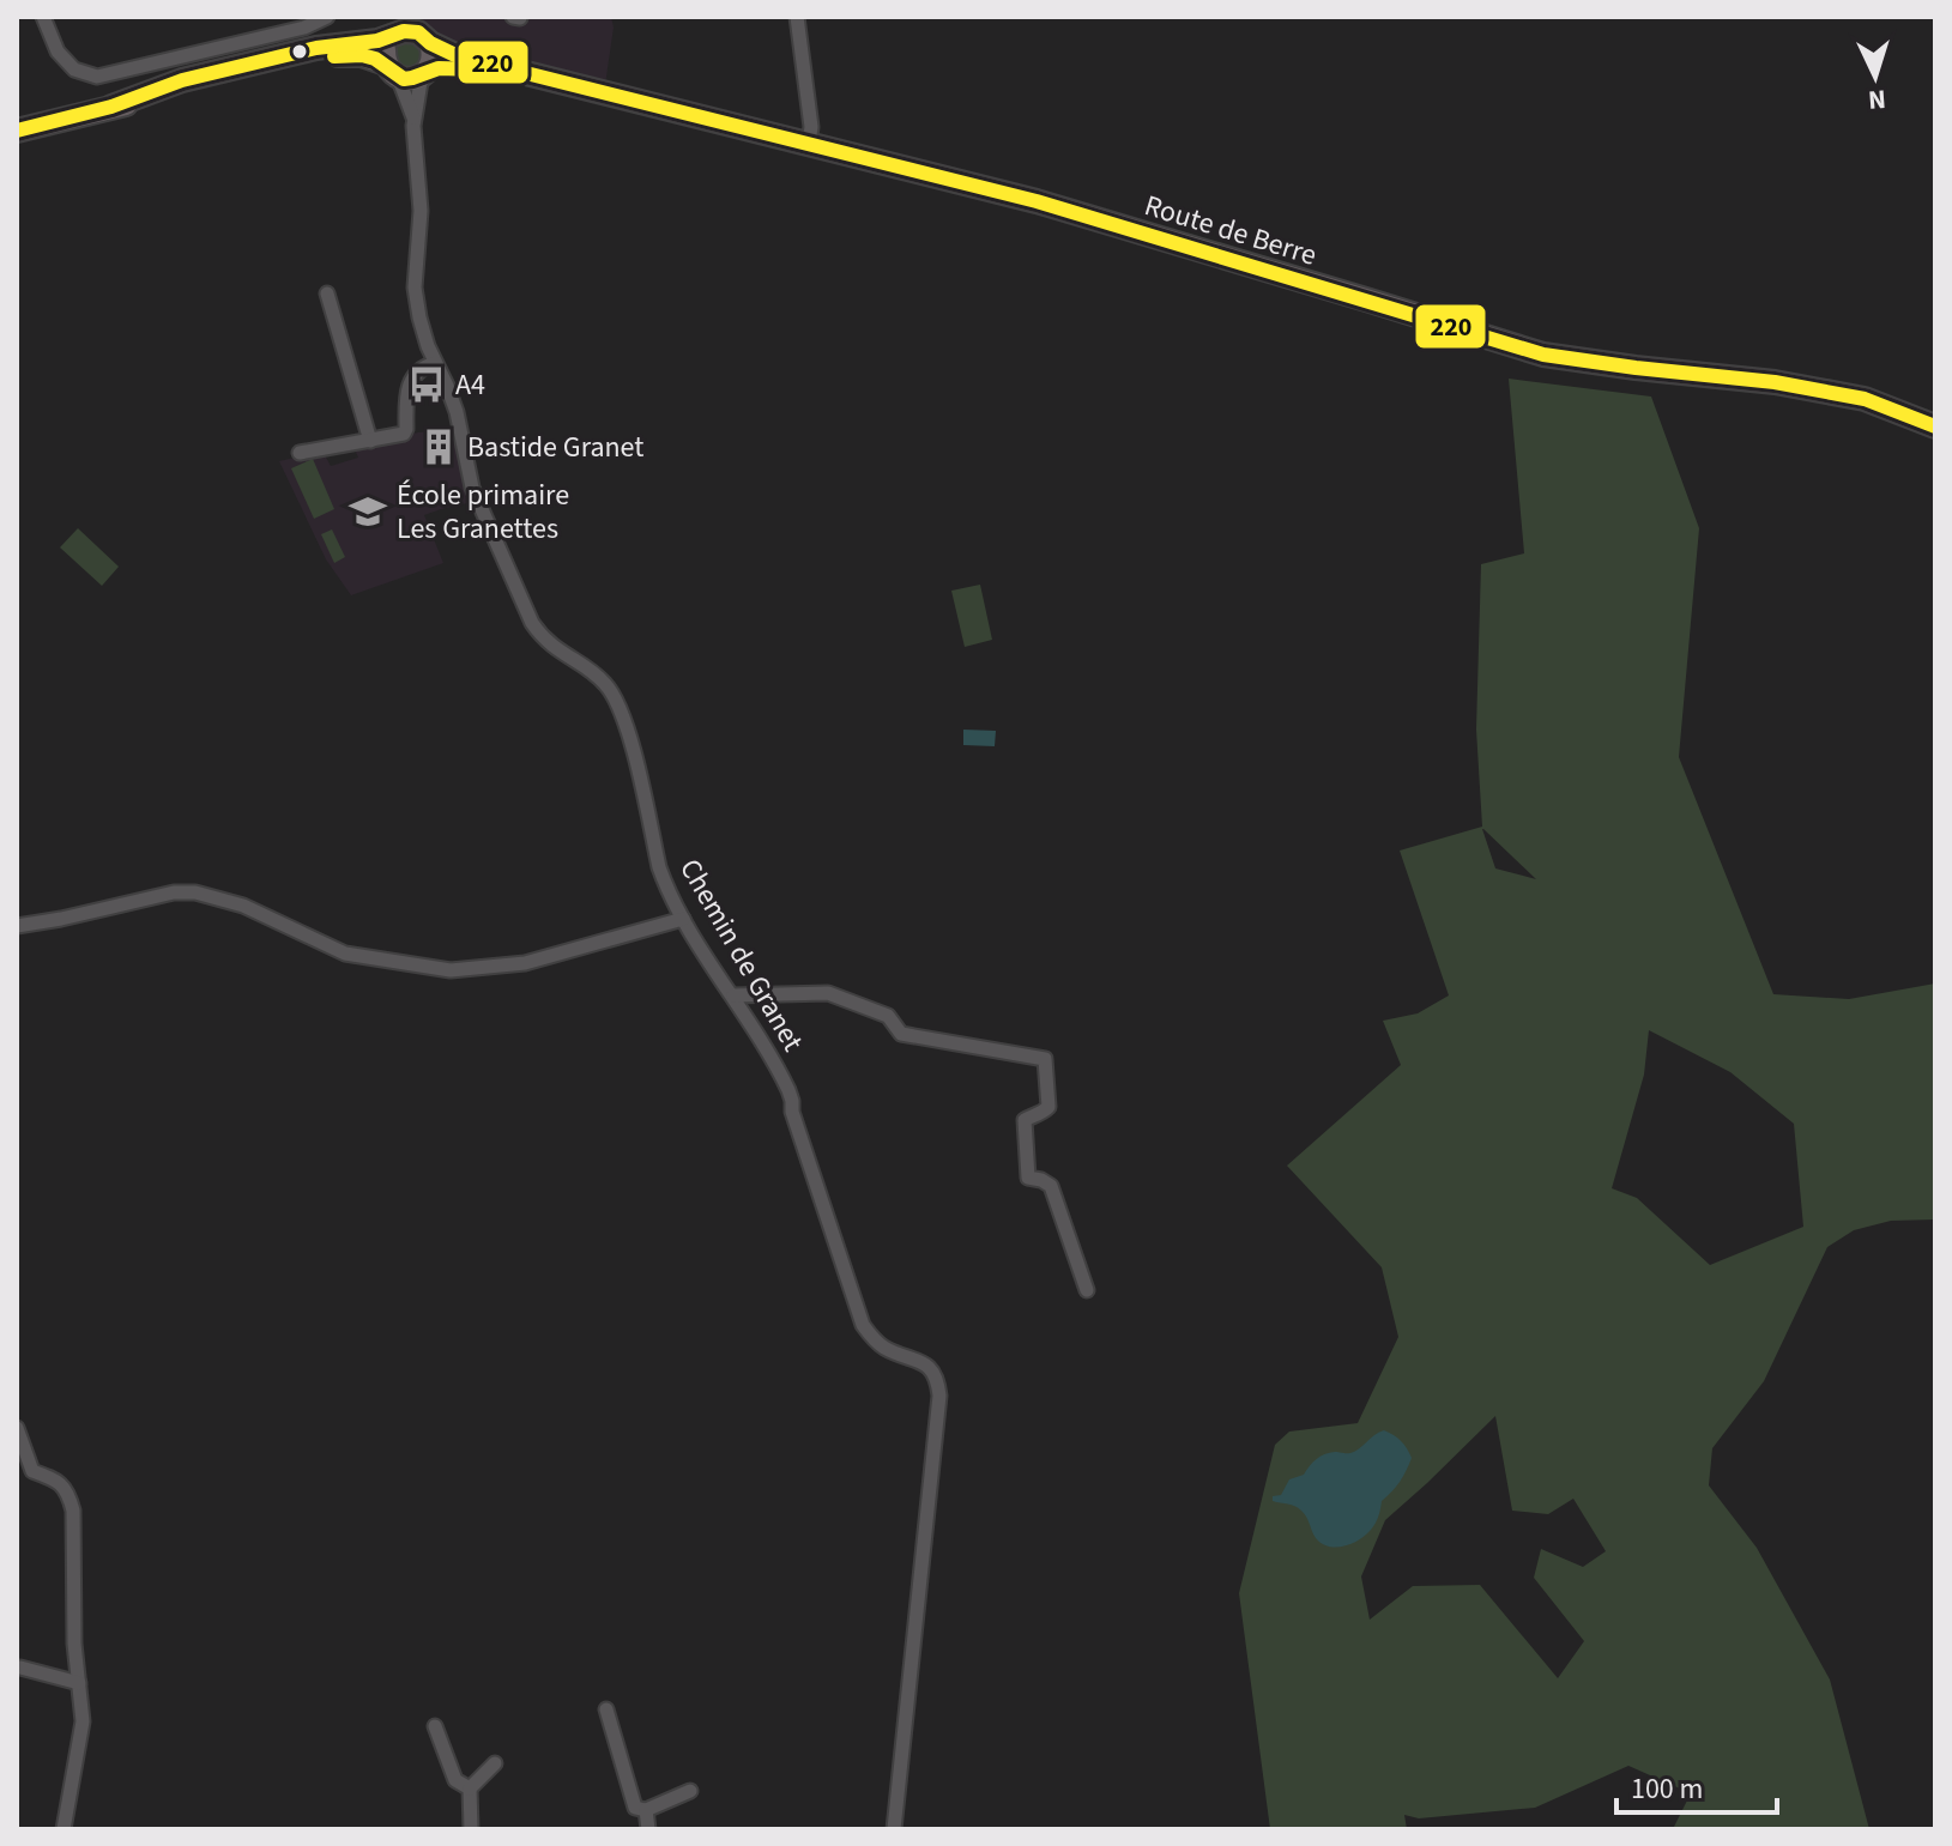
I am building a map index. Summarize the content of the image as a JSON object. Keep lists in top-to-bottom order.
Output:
{
  "streets": {
    "main road": ["Route de Berre"],
    "street": ["Chemin de Granet"]
  },
  "crossings": [
    ["Route de Berre", "Chemin de Granet"]
  ],
  "places": {
    "bus stop": ["A4"],
    "building": ["Bastide Granet"],
    "school or university": ["École primaire Les Granettes"]
  },
  "lines": ["transit line 220"],
  "scale_bar": "100 m",
  "north": "bottom"
}
